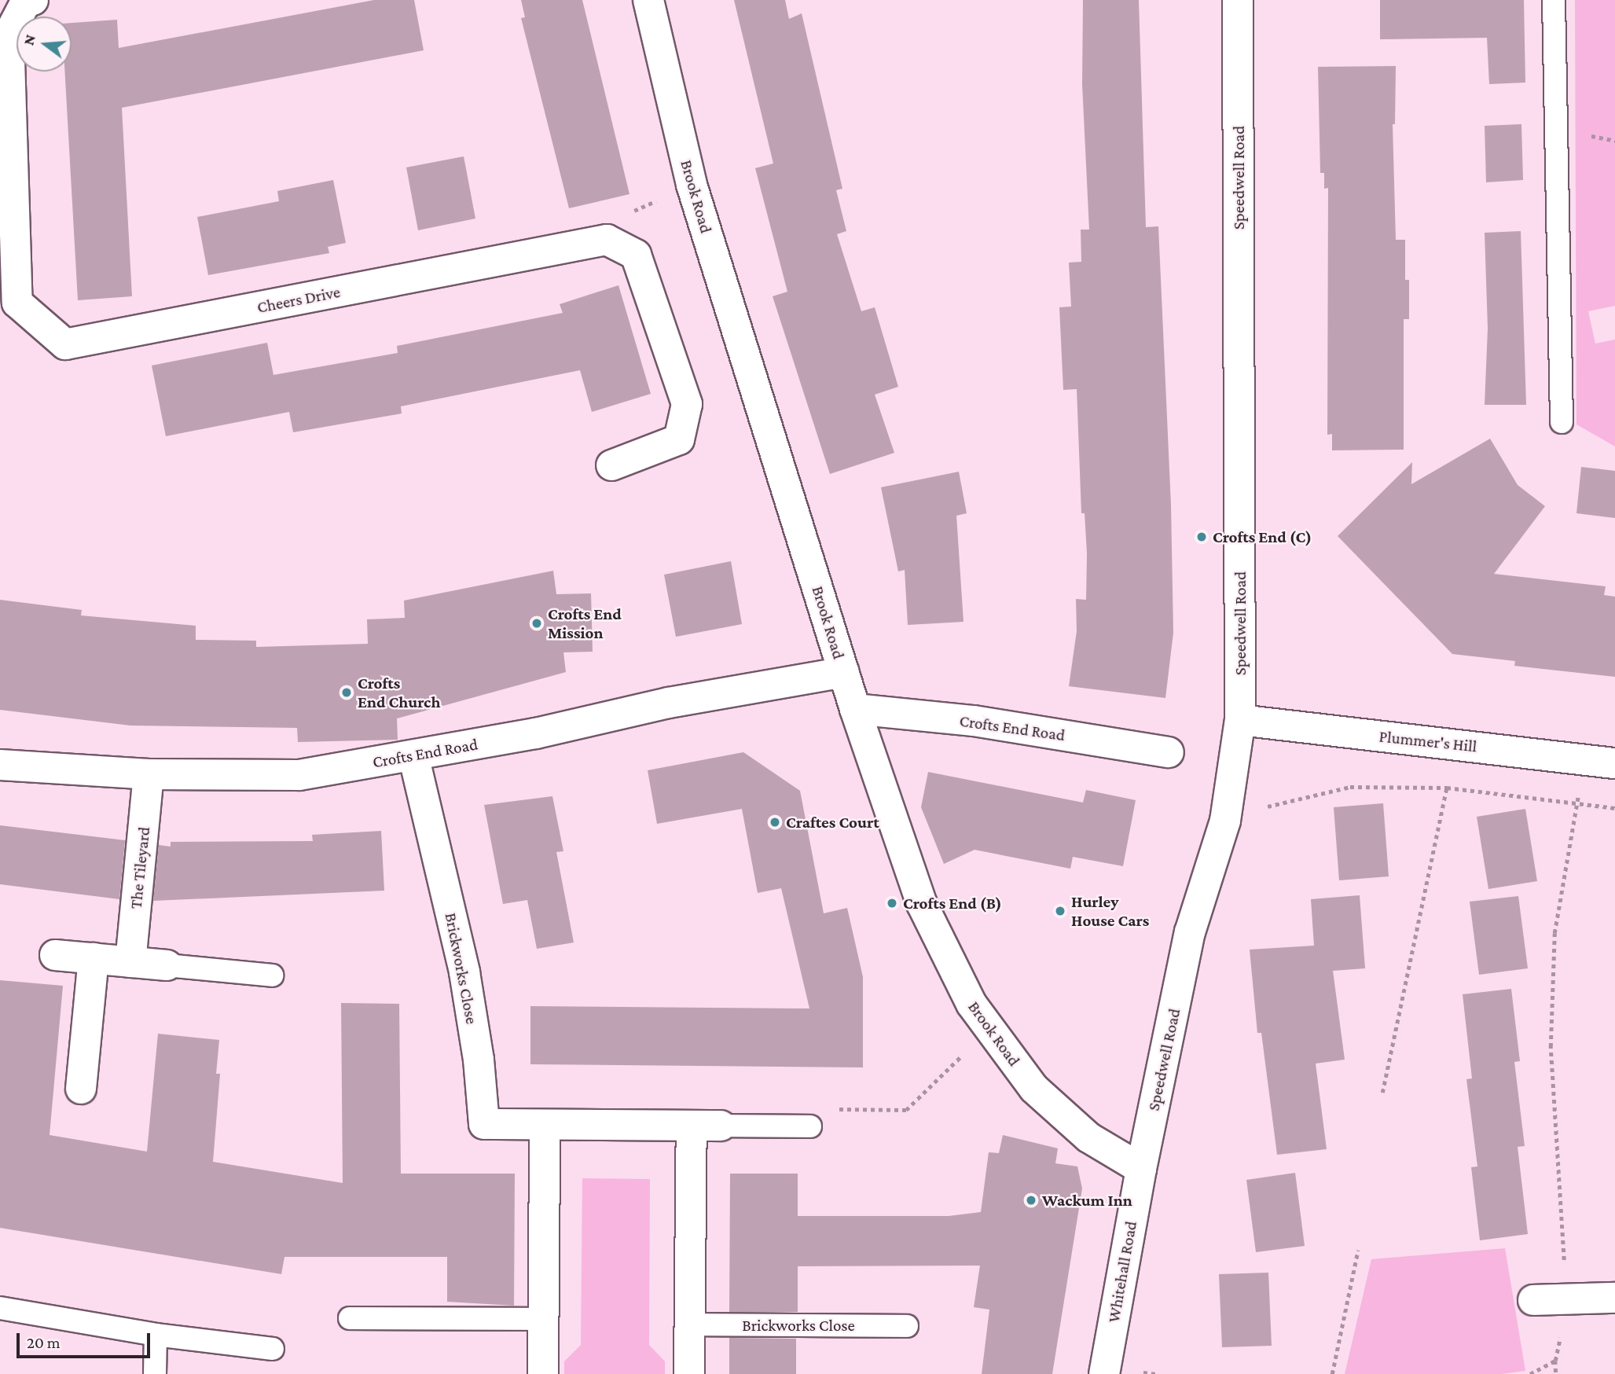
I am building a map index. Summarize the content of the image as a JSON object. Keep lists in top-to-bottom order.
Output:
{
  "streets": {
    "street": [
      "Speedwell Road",
      "Brook Road",
      "Cheers Drive",
      "Crofts End Road",
      "Plummer's Hill",
      "The Tileyard",
      "Brickworks Close",
      "Whitehall Road"
    ]
  },
  "crossings": [
    ["Speedwell Road", "Brook Road"],
    ["Speedwell Road", "Plummer's Hill"],
    ["Speedwell Road", "Whitehall Road"],
    ["Brook Road", "Crofts End Road"],
    ["Brook Road", "Whitehall Road"],
    ["Crofts End Road", "The Tileyard"],
    ["Crofts End Road", "Brickworks Close"]
  ],
  "places": [
    "Crofts End (C)",
    "Crofts End Mission",
    "Crofts End Church",
    "Craftes Court",
    "Crofts End (B)",
    "Hurley House Cars",
    "Wackum Inn"
  ],
  "scale_bar": "20 m",
  "north": "left"
}
